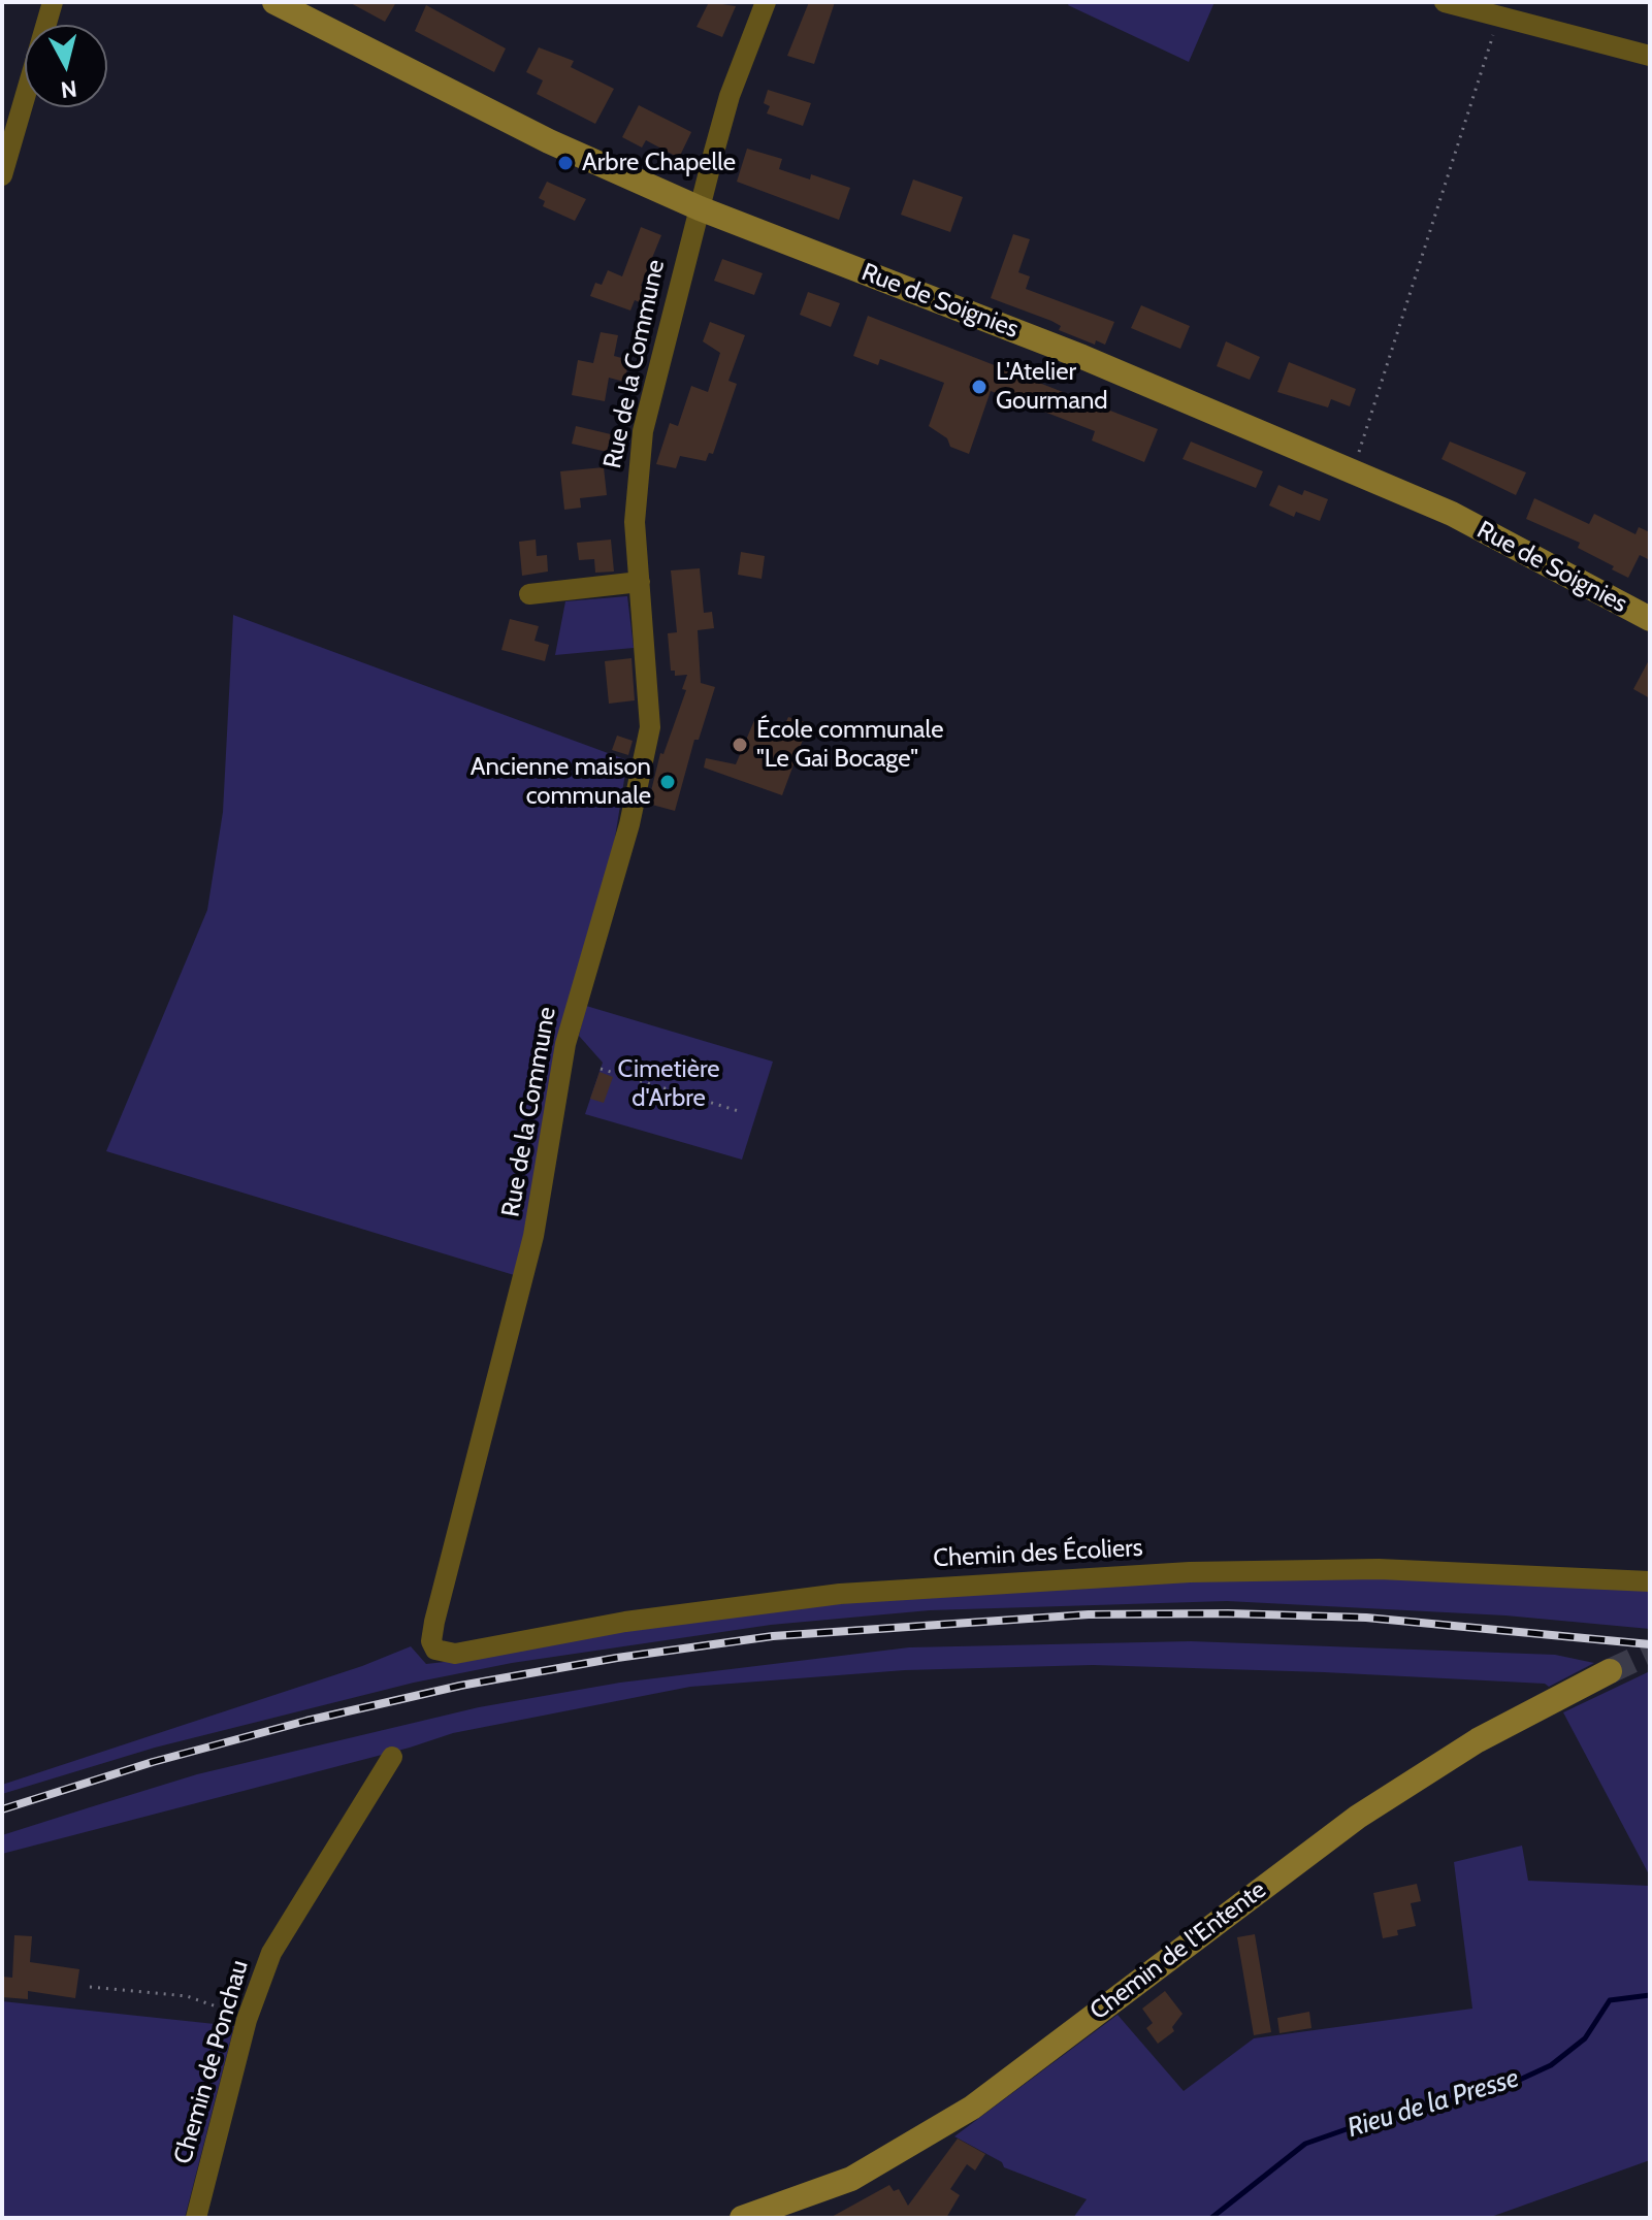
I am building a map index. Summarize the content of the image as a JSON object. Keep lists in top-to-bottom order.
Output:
{
  "streets": {
    "street": [
      "Rue de Soignies",
      "Rue de la Commune",
      "Chemin des Écoliers",
      "Chemin de l'Entente",
      "Chemin de Ponchau"
    ]
  },
  "crossings": [
    ["Rue de Soignies", "Rue de la Commune"],
    ["Rue de la Commune", "Chemin des Écoliers"]
  ],
  "water": ["Rieu de la Presse"],
  "parks": ["Cimetière d'Arbre"],
  "places": [
    "Arbre Chapelle",
    "L'Atelier Gourmand",
    "École communale \"Le Gai Bocage\"",
    "Ancienne maison communale"
  ],
  "north": "bottom"
}
